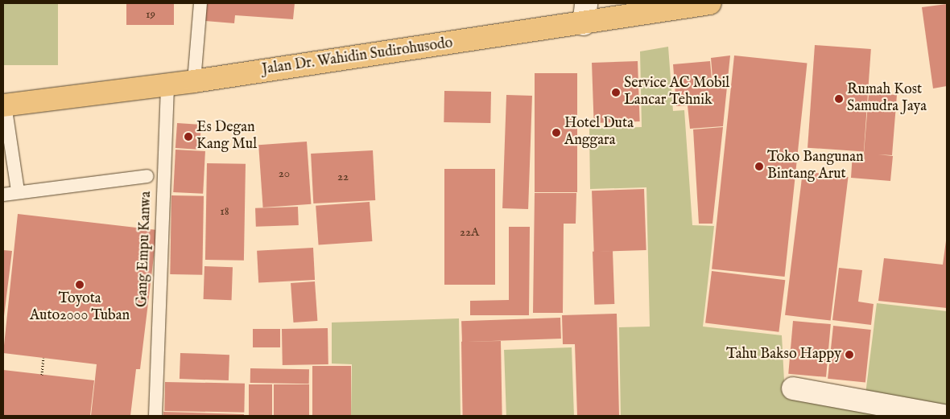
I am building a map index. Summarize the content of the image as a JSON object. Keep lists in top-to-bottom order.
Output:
{
  "streets": {
    "highway": ["Jalan Dr. Wahidin Sudirohusodo"],
    "lane": ["Gang Empu Kanwa"]
  },
  "crossings": [
    ["Jalan Dr. Wahidin Sudirohusodo", "Gang Empu Kanwa"]
  ],
  "places": [
    "Service AC Mobil Lancar Tehnik",
    "Rumah Kost Samudra Jaya",
    "Hotel Duta Anggara",
    "Es Degan Kang Mul",
    "Toko Bangunan Bintang Arut",
    "Toyota Auto2000 Tuban",
    "Tahu Bakso Happy"
  ],
  "house_numbers": [
    "19",
    "20",
    "22",
    "18",
    "22A"
  ]
}
